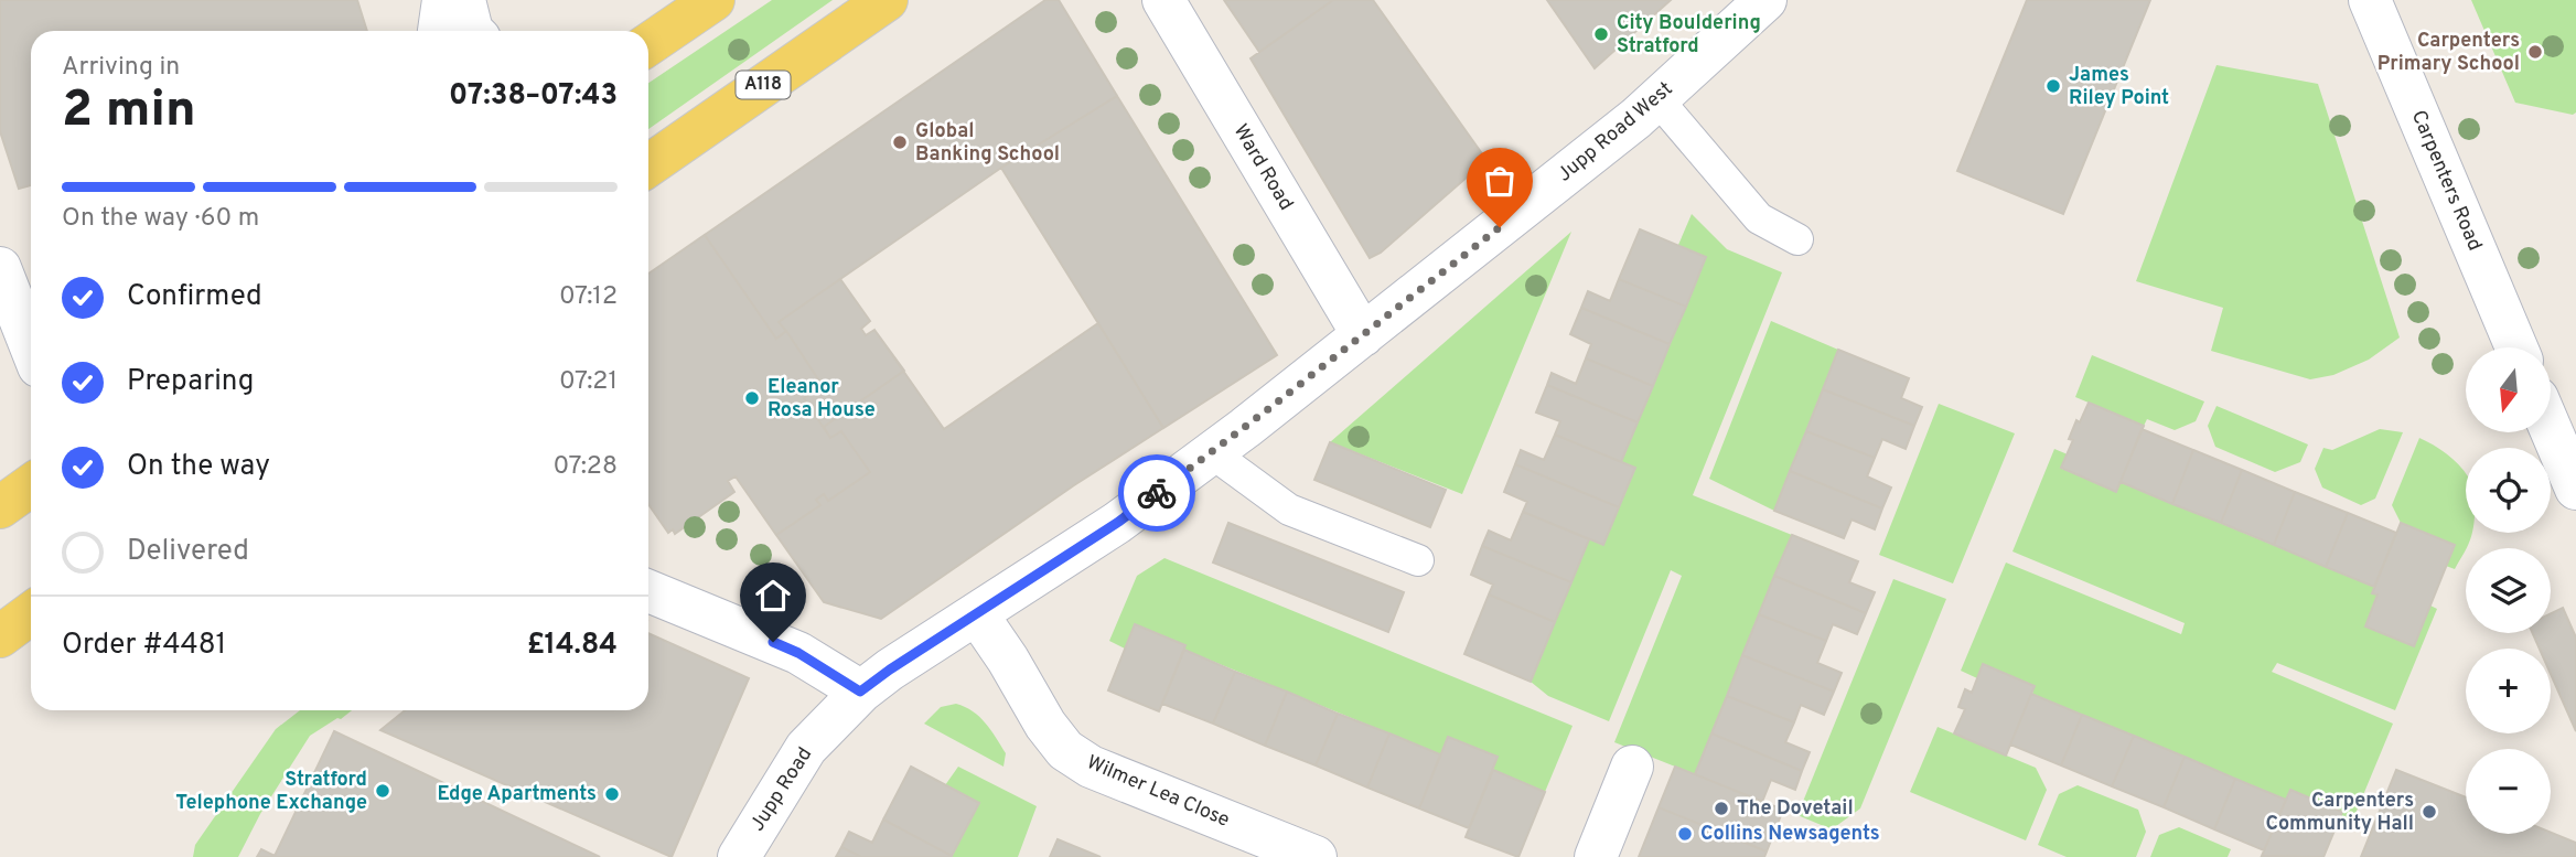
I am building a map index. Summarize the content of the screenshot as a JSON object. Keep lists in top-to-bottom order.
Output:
{
  "streets": {
    "main road": ["A118"],
    "street": [
      "Jupp Road West",
      "Ward Road",
      "Carpenters Road",
      "Jupp Road",
      "Wilmer Lea Close"
    ]
  },
  "crossings": [
    ["Jupp Road West", "Ward Road"],
    ["Jupp Road West", "Jupp Road"],
    ["Jupp Road West", "Wilmer Lea Close"]
  ],
  "places": [
    "City Bouldering Stratford",
    "Carpenters Primary School",
    "James Riley Point",
    "Global Banking School",
    "Eleanor Rosa House",
    "Stratford Telephone Exchange",
    "Edge Apartments",
    "The Dovetail",
    "Carpenters Community Hall",
    "Collins Newsagents"
  ],
  "north": "bottom",
  "page": {
    "heading": ["2 min", "Arriving in", "07:38–07:43"],
    "panel": ["Order #4481", "£14.84"],
    "bar": "On the way · 60 m",
    "list": [
      ["Confirmed", "07:12"],
      ["Preparing", "07:21"],
      ["On the way", "07:28"],
      "Delivered"
    ],
    "map_buttons": ["+", "−"]
  }
}
